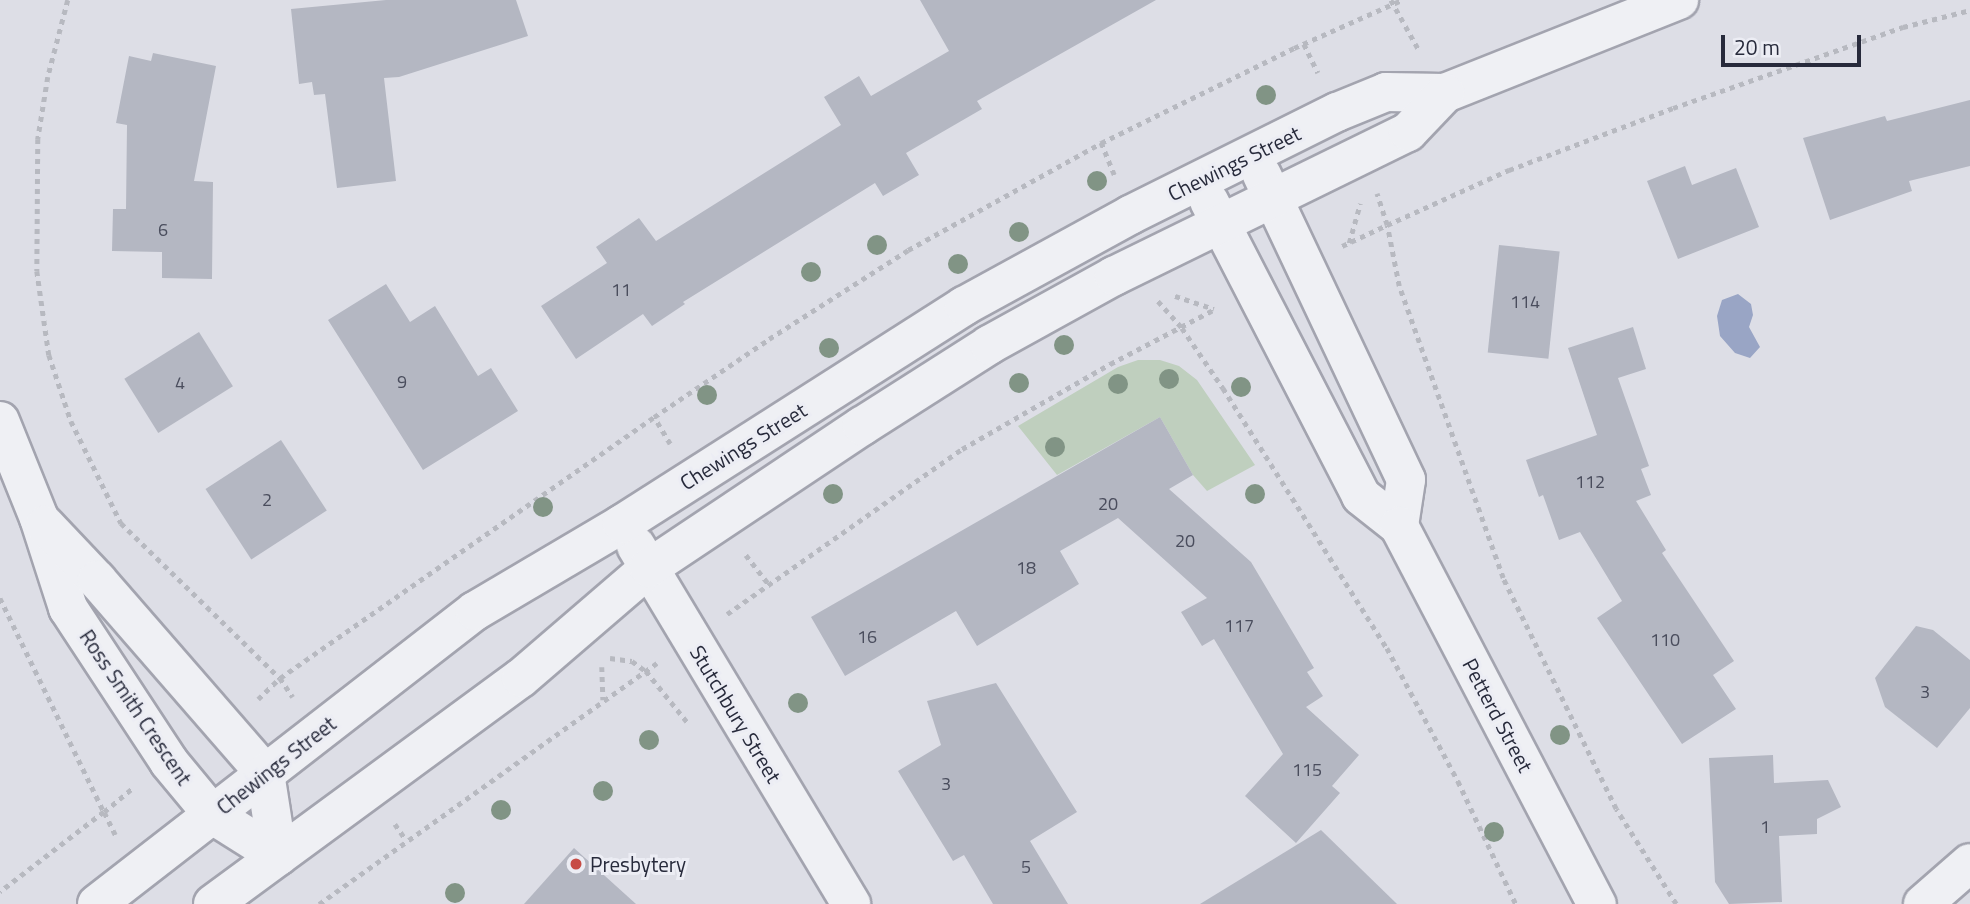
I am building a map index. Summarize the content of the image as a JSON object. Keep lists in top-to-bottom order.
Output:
{
  "streets": {
    "street": [
      "Chewings Street",
      "Ross Smith Crescent",
      "Stutchbury Street",
      "Petterd Street"
    ]
  },
  "crossings": [
    ["Chewings Street", "Ross Smith Crescent"],
    ["Chewings Street", "Stutchbury Street"],
    ["Chewings Street", "Petterd Street"]
  ],
  "places": ["Presbytery"],
  "house_numbers": [
    "6",
    "11",
    "114",
    "9",
    "4",
    "112",
    "2",
    "20",
    "20",
    "18",
    "117",
    "16",
    "110",
    "3",
    "115",
    "3",
    "1",
    "5"
  ],
  "scale_bar": "20 m"
}
